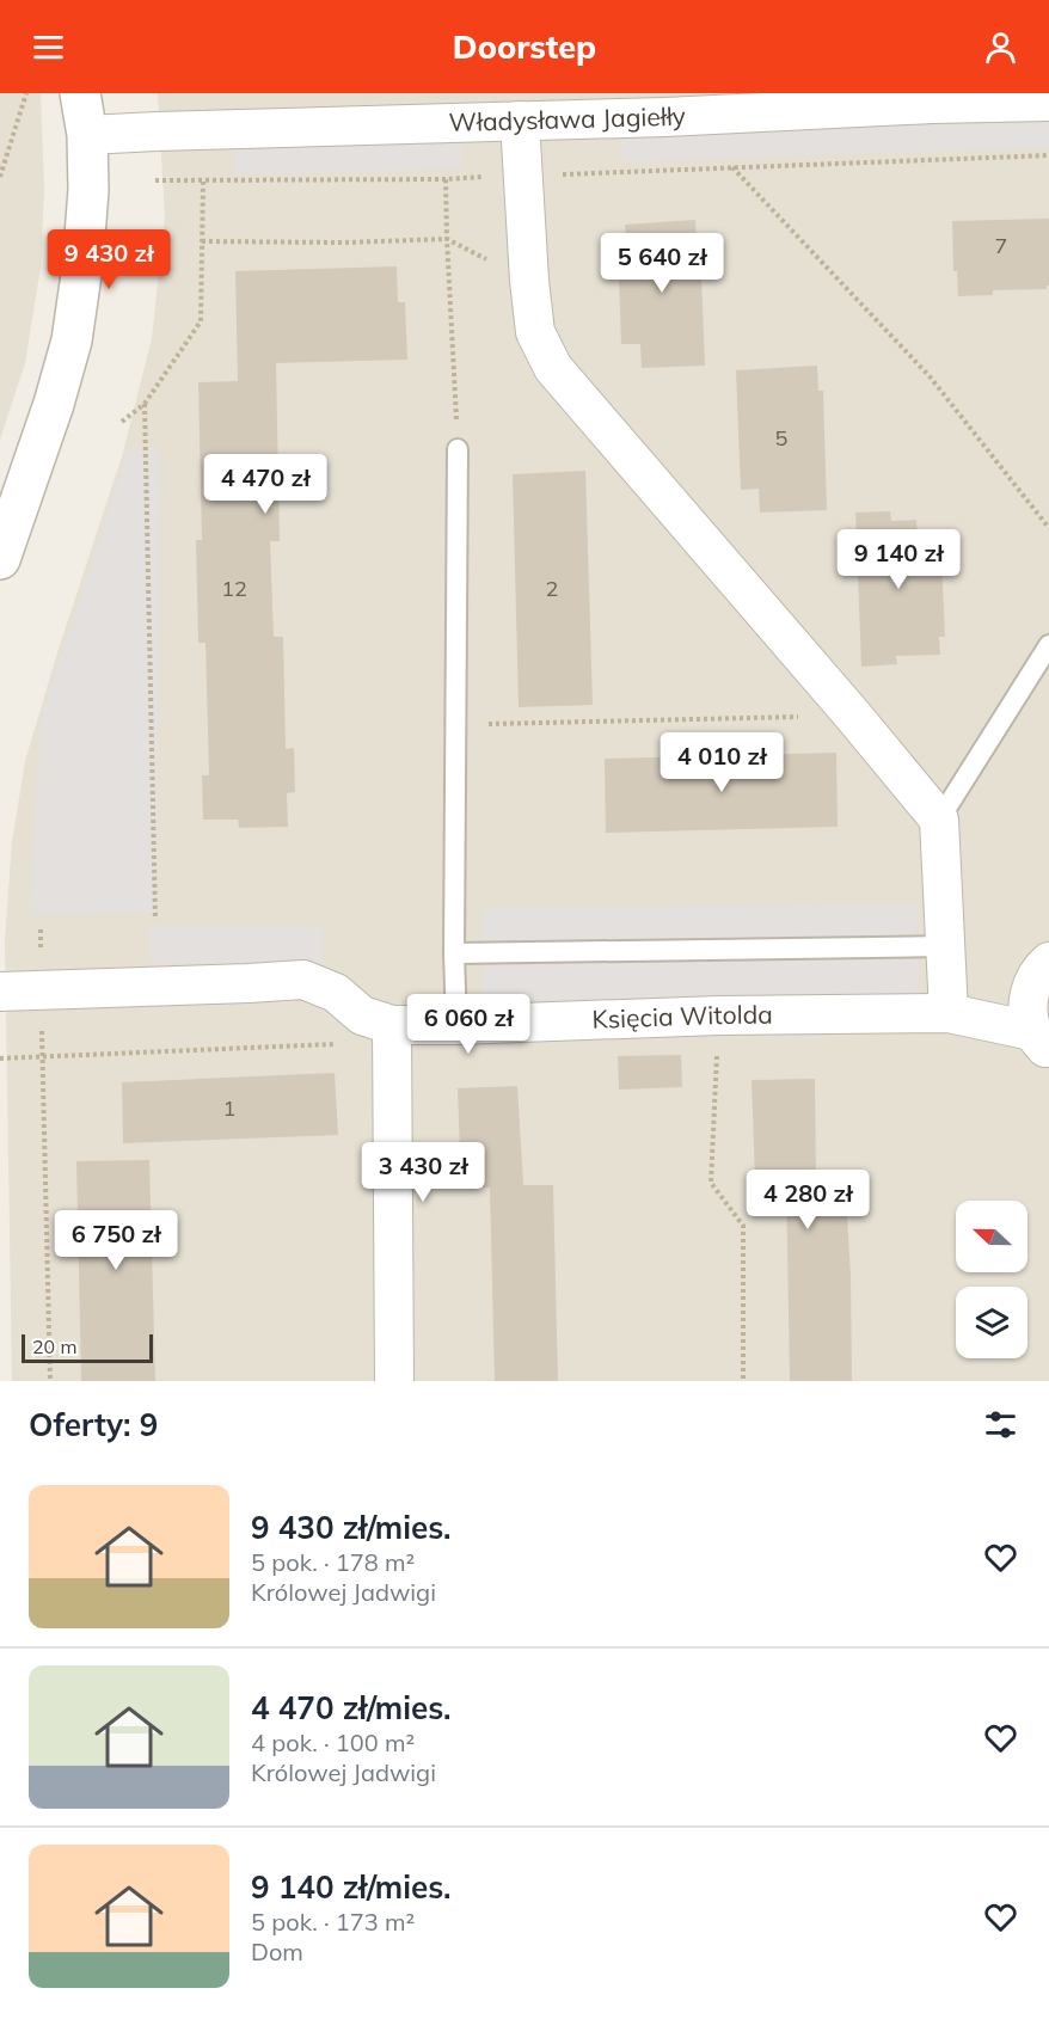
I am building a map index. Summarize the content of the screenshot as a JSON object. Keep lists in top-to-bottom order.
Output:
{
  "streets": {
    "street": ["Władysława Jagiełły", "Księcia Witolda"]
  },
  "house_numbers": [
    "7",
    "5",
    "12",
    "2",
    "1"
  ],
  "scale_bar": "20 m",
  "north": "left",
  "page": {
    "header": "Doorstep",
    "price": [
      "9 430 zł",
      "5 640 zł",
      "4 470 zł",
      "9 140 zł",
      "4 010 zł",
      "6 060 zł",
      "3 430 zł",
      "4 280 zł",
      "6 750 zł"
    ],
    "scale": "20 m",
    "heading": "Oferty: 9",
    "list": [
      {
        "name": "9 430 zł/mies.",
        "note": "5 pok. · 178 m² · Królowej Jadwigi"
      },
      {
        "name": "4 470 zł/mies.",
        "note": "4 pok. · 100 m² · Królowej Jadwigi"
      },
      {
        "name": "9 140 zł/mies.",
        "note": "5 pok. · 173 m² · Dom"
      }
    ]
  }
}
